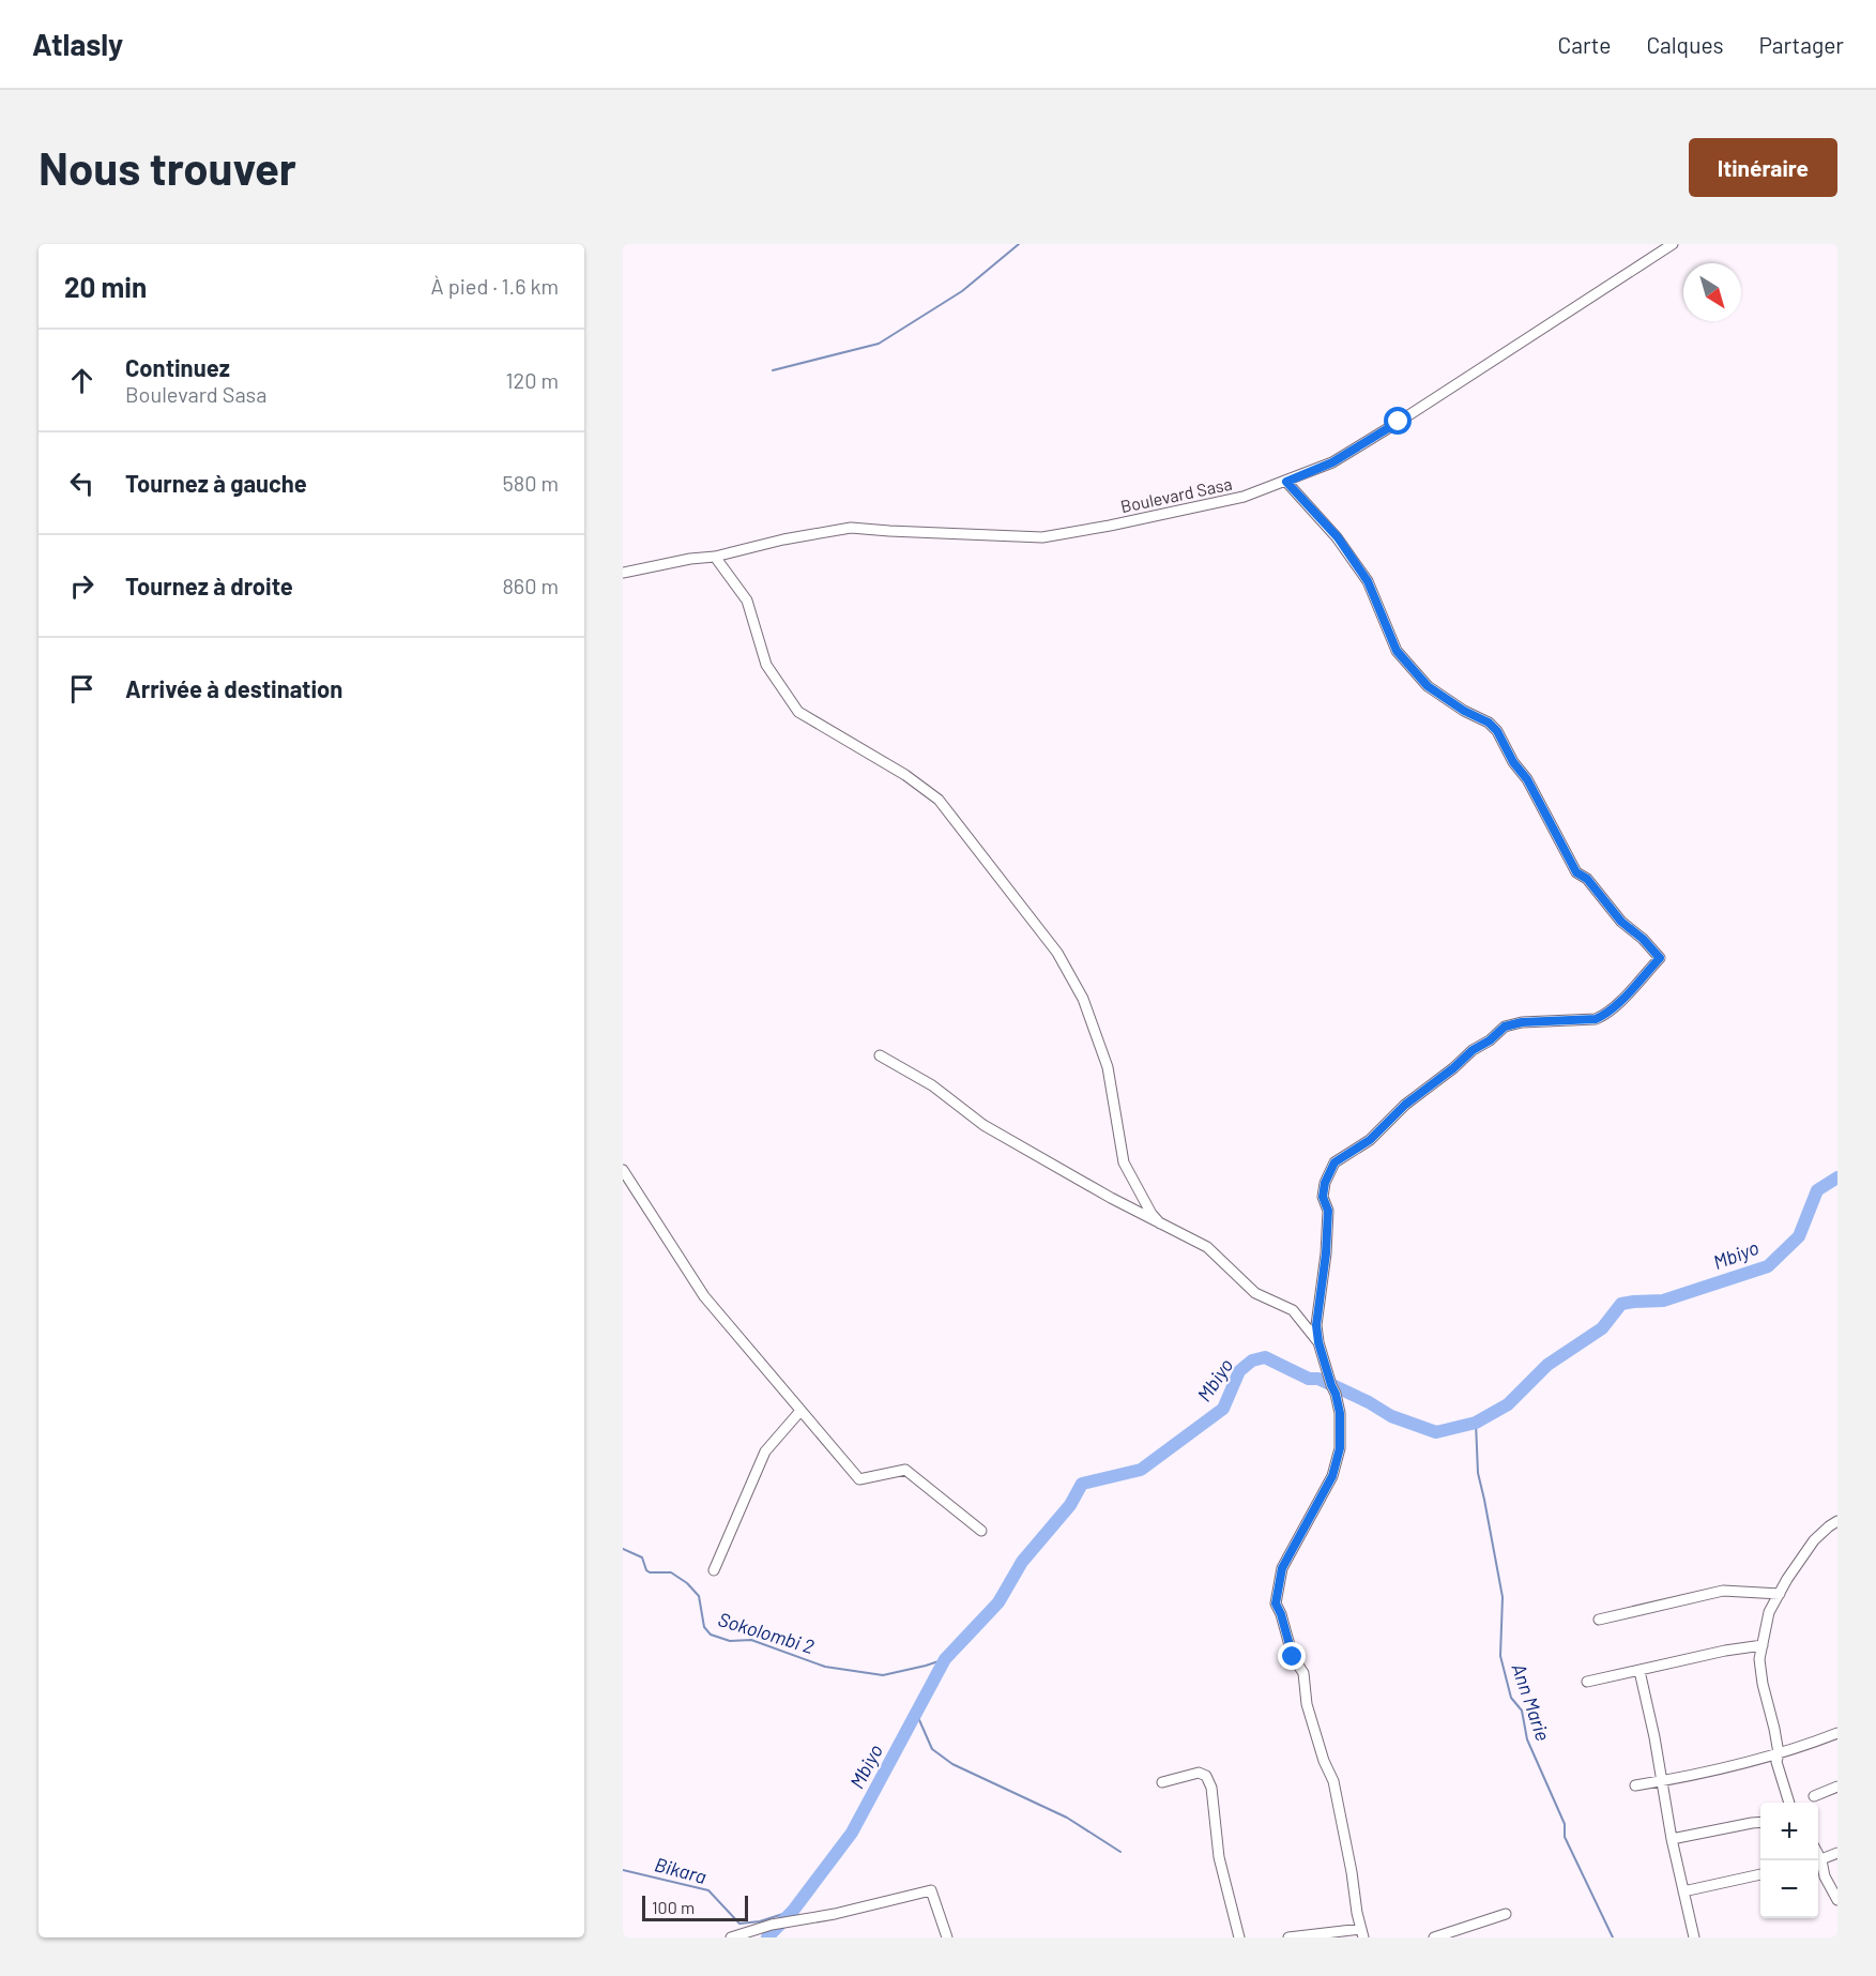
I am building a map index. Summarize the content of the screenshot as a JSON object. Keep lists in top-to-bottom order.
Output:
{
  "streets": {
    "street": ["Boulevard Sasa"]
  },
  "water": [
    "Mbiyo",
    "Sokolombi 2",
    "Ann Marie",
    "Bikara"
  ],
  "scale_bar": "100 m",
  "north": "bottom right",
  "page": {
    "header": "Atlasly",
    "nav": ["Carte", "Calques", "Partager"],
    "buttons": "Itinéraire",
    "title": "Nous trouver",
    "heading": ["20 min", "À pied · 1.6 km"],
    "list": [
      ["Continuez", "Boulevard Sasa", "120 m"],
      ["Tournez à gauche", "580 m"],
      ["Tournez à droite", "860 m"],
      "Arrivée à destination"
    ],
    "map_buttons": ["+", "−"],
    "scale": "100 m"
  }
}
